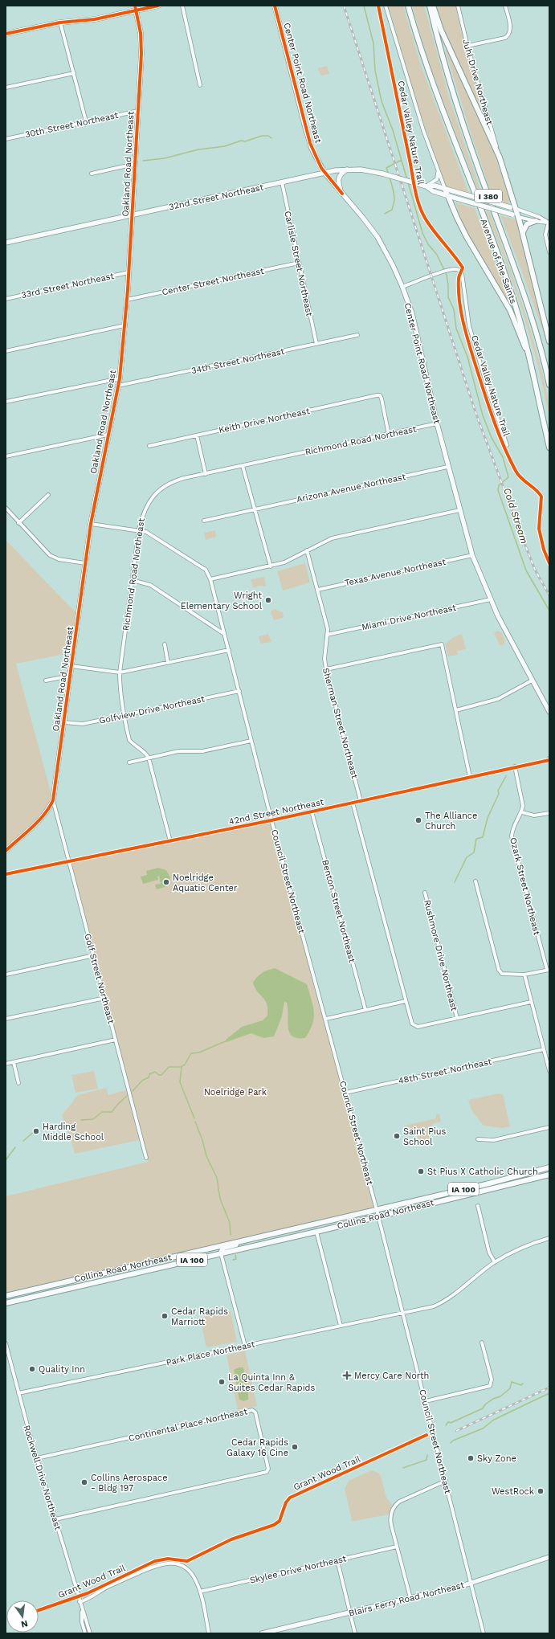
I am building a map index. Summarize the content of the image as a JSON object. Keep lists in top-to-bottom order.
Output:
{
  "streets": {
    "highway": [
      "I 380",
      "Avenue of the Saints",
      "IA 100",
      "Collins Road Northeast"
    ],
    "main road": [
      "Center Point Road Northeast",
      "Oakland Road Northeast",
      "32nd Street Northeast",
      "Blairs Ferry Road Northeast"
    ],
    "street": [
      "Juhl Drive Northeast",
      "30th Street Northeast",
      "Carlisle Street Northeast",
      "Center Street Northeast",
      "33rd Street Northeast",
      "34th Street Northeast",
      "Keith Drive Northeast",
      "Richmond Road Northeast",
      "Arizona Avenue Northeast",
      "Texas Avenue Northeast",
      "Miami Drive Northeast",
      "Golfview Drive Northeast",
      "Sherman Street Northeast",
      "42nd Street Northeast",
      "Council Street Northeast",
      "Ozark Street Northeast",
      "Benton Street Northeast",
      "Rushmore Drive Northeast",
      "Golf Street Northeast",
      "48th Street Northeast",
      "Park Place Northeast",
      "Continental Place Northeast",
      "Rockwell Drive Northeast",
      "Skylee Drive Northeast"
    ],
    "cycle path": ["Cedar Valley Nature Trail", "Grant Wood Trail"]
  },
  "crossings": [
    ["Center Point Road Northeast", "32nd Street Northeast"],
    ["Center Point Road Northeast", "Richmond Road Northeast"],
    ["Center Point Road Northeast", "Arizona Avenue Northeast"],
    ["Center Point Road Northeast", "Texas Avenue Northeast"],
    ["Center Point Road Northeast", "Miami Drive Northeast"],
    ["30th Street Northeast", "Oakland Road Northeast"],
    ["Oakland Road Northeast", "32nd Street Northeast"],
    ["Oakland Road Northeast", "Center Street Northeast"],
    ["Oakland Road Northeast", "33rd Street Northeast"],
    ["Oakland Road Northeast", "34th Street Northeast"],
    ["Oakland Road Northeast", "Golfview Drive Northeast"],
    ["Oakland Road Northeast", "Golf Street Northeast"],
    ["32nd Street Northeast", "Carlisle Street Northeast"],
    ["Carlisle Street Northeast", "Center Street Northeast"],
    ["Carlisle Street Northeast", "34th Street Northeast"],
    ["Keith Drive Northeast", "Richmond Road Northeast"],
    ["Richmond Road Northeast", "Golfview Drive Northeast"],
    ["Texas Avenue Northeast", "Sherman Street Northeast"],
    ["Miami Drive Northeast", "Sherman Street Northeast"],
    ["Golfview Drive Northeast", "Council Street Northeast"],
    ["Sherman Street Northeast", "42nd Street Northeast"],
    ["42nd Street Northeast", "Council Street Northeast"],
    ["42nd Street Northeast", "Ozark Street Northeast"],
    ["42nd Street Northeast", "Benton Street Northeast"],
    ["42nd Street Northeast", "Golf Street Northeast"],
    ["Council Street Northeast", "48th Street Northeast"],
    ["Council Street Northeast", "Collins Road Northeast"],
    ["Council Street Northeast", "Park Place Northeast"],
    ["Council Street Northeast", "Blairs Ferry Road Northeast"],
    ["Park Place Northeast", "Rockwell Drive Northeast"],
    ["Continental Place Northeast", "Rockwell Drive Northeast"]
  ],
  "water": ["Cold Stream"],
  "parks": ["Noelridge Park"],
  "places": {
    "other": [
      "Wright Elementary School",
      "The Alliance Church",
      "Noelridge Aquatic Center",
      "Harding Middle School",
      "Saint Pius School",
      "St Pius X Catholic Church",
      "Cedar Rapids Marriott",
      "Quality Inn",
      "La Quinta Inn & Suites Cedar Rapids",
      "Cedar Rapids Galaxy 16 Cine",
      "Sky Zone",
      "Collins Aerospace - Bldg 197",
      "WestRock"
    ],
    "health": ["Mercy Care North"]
  },
  "north": "bottom"
}
